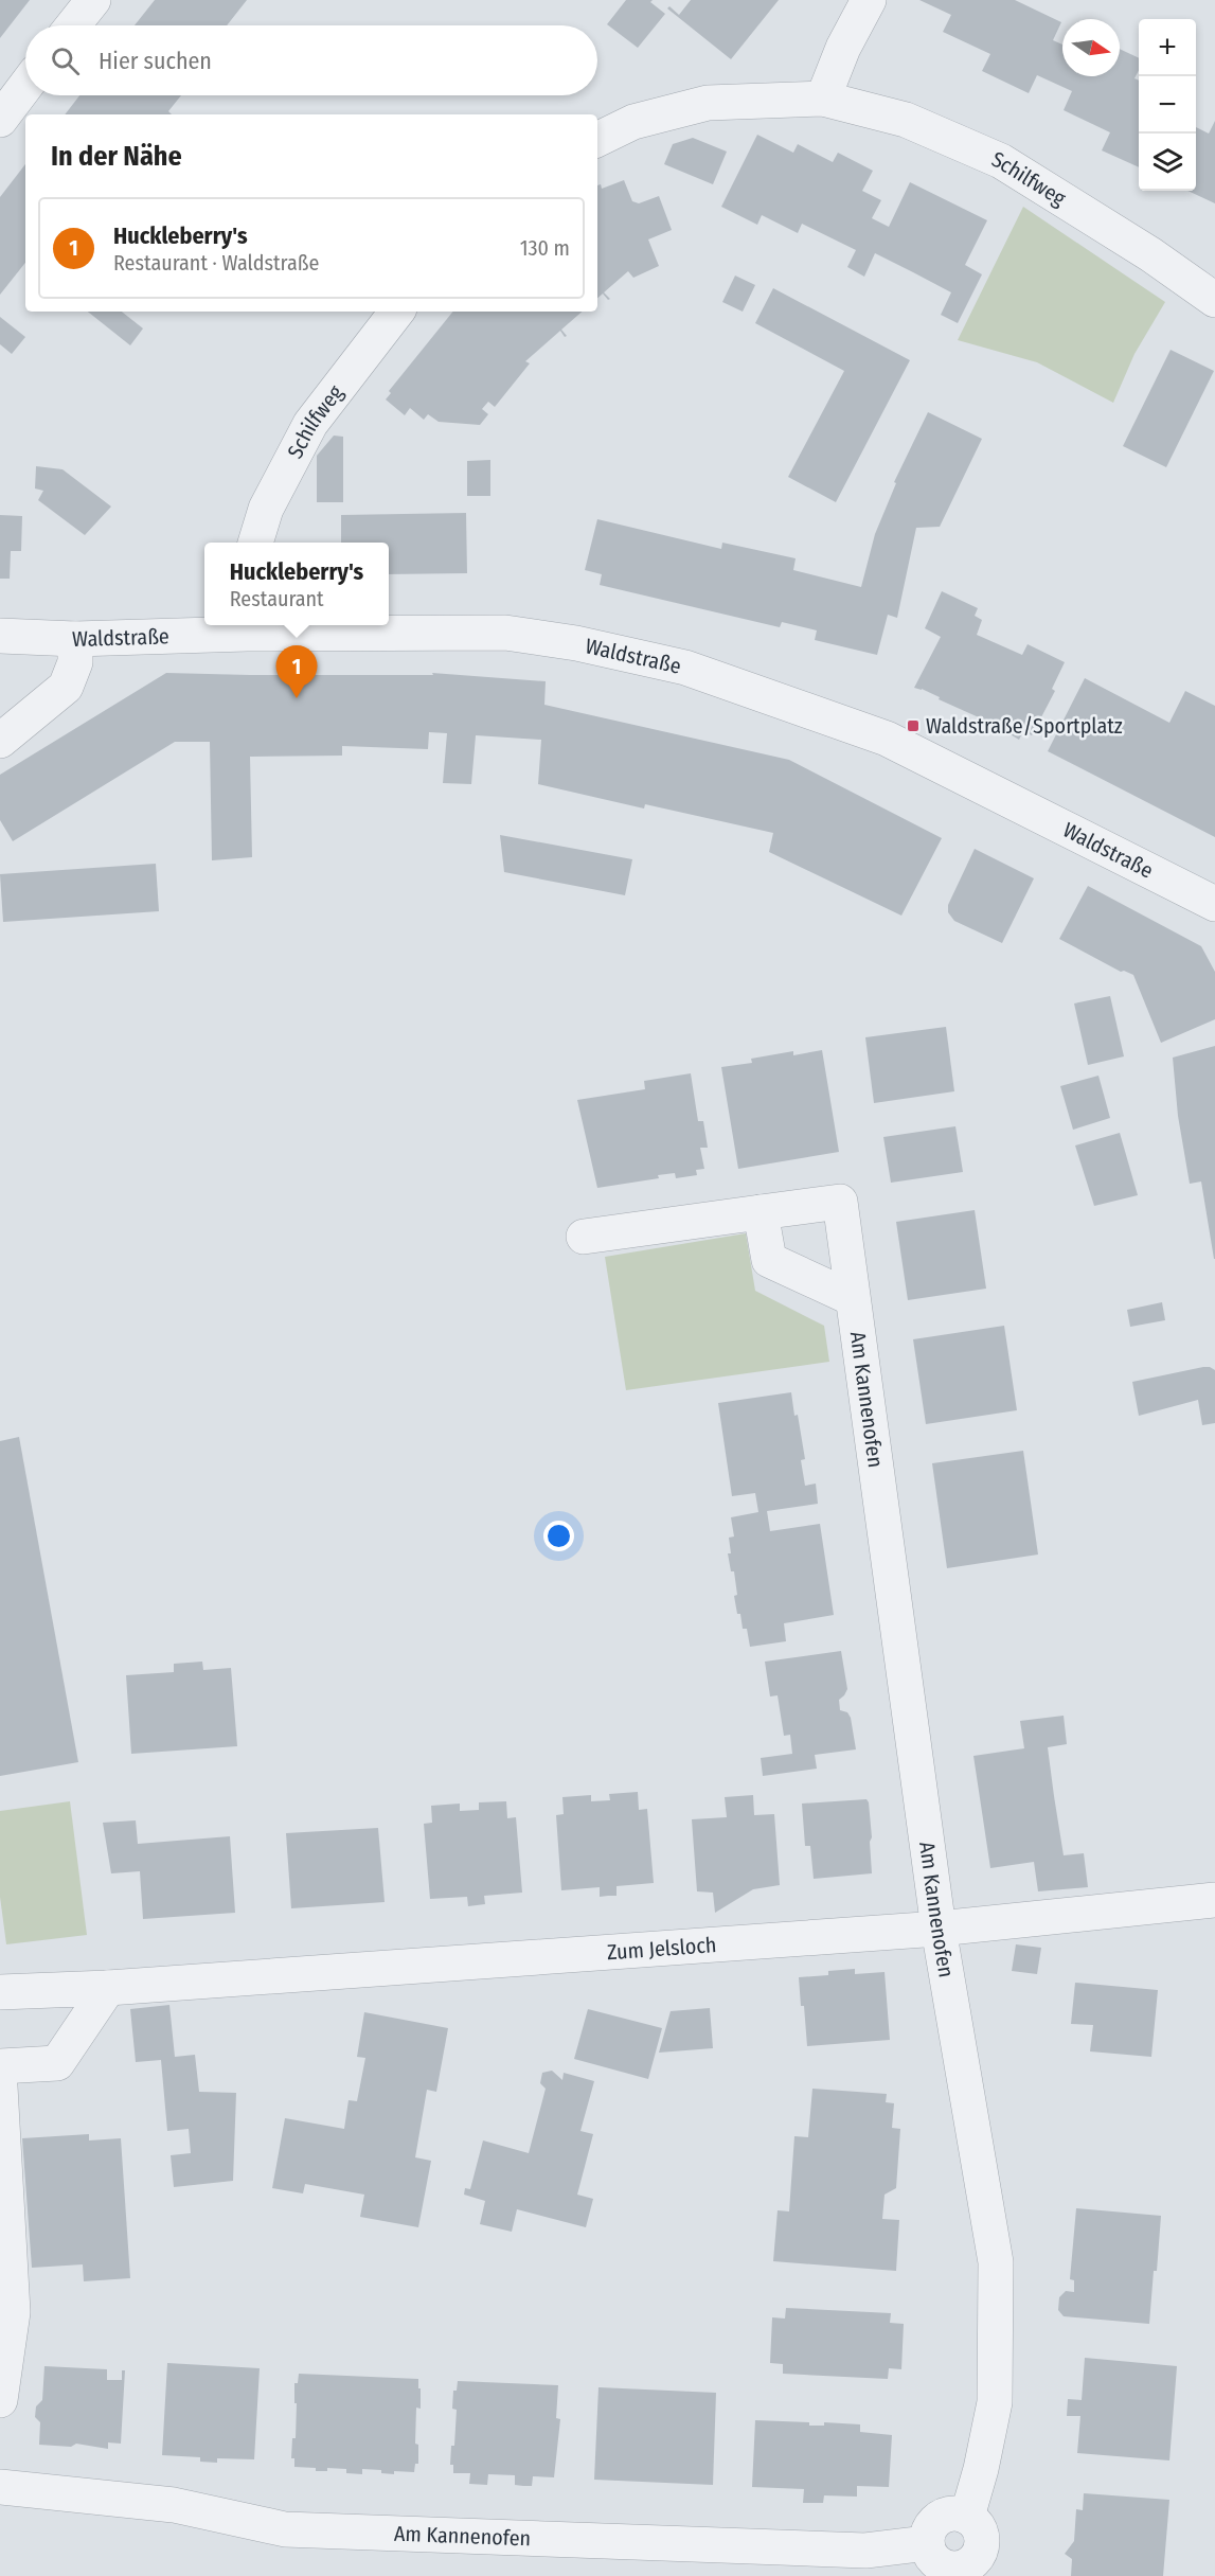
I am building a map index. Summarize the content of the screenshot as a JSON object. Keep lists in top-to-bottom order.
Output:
{
  "streets": {
    "street": [
      "Schilfweg",
      "Waldstraße",
      "Am Kannenofen",
      "Zum Jelsloch"
    ]
  },
  "crossings": [
    ["Am Kannenofen", "Zum Jelsloch"]
  ],
  "places": {
    "transit": ["Waldstraße/Sportplatz"]
  },
  "north": "right",
  "page": {
    "map_buttons": ["+", "−"],
    "search": "Hier suchen",
    "heading": "In der Nähe",
    "list": [
      {
        "mark": "1",
        "name": "Huckleberry's",
        "note": "Restaurant · Waldstraße",
        "value": "130 m"
      }
    ],
    "popup": ["Huckleberry's", "Restaurant"],
    "pins": "1"
  }
}
